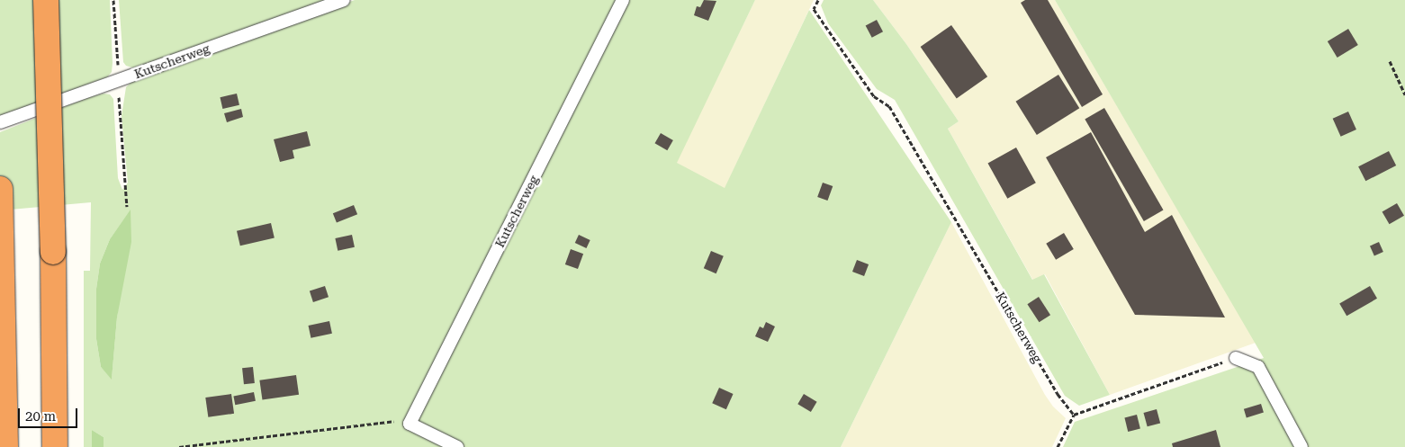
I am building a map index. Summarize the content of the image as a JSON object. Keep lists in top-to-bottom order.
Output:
{
  "streets": {
    "lane": ["Kutscherweg"]
  },
  "scale_bar": "20 m"
}
